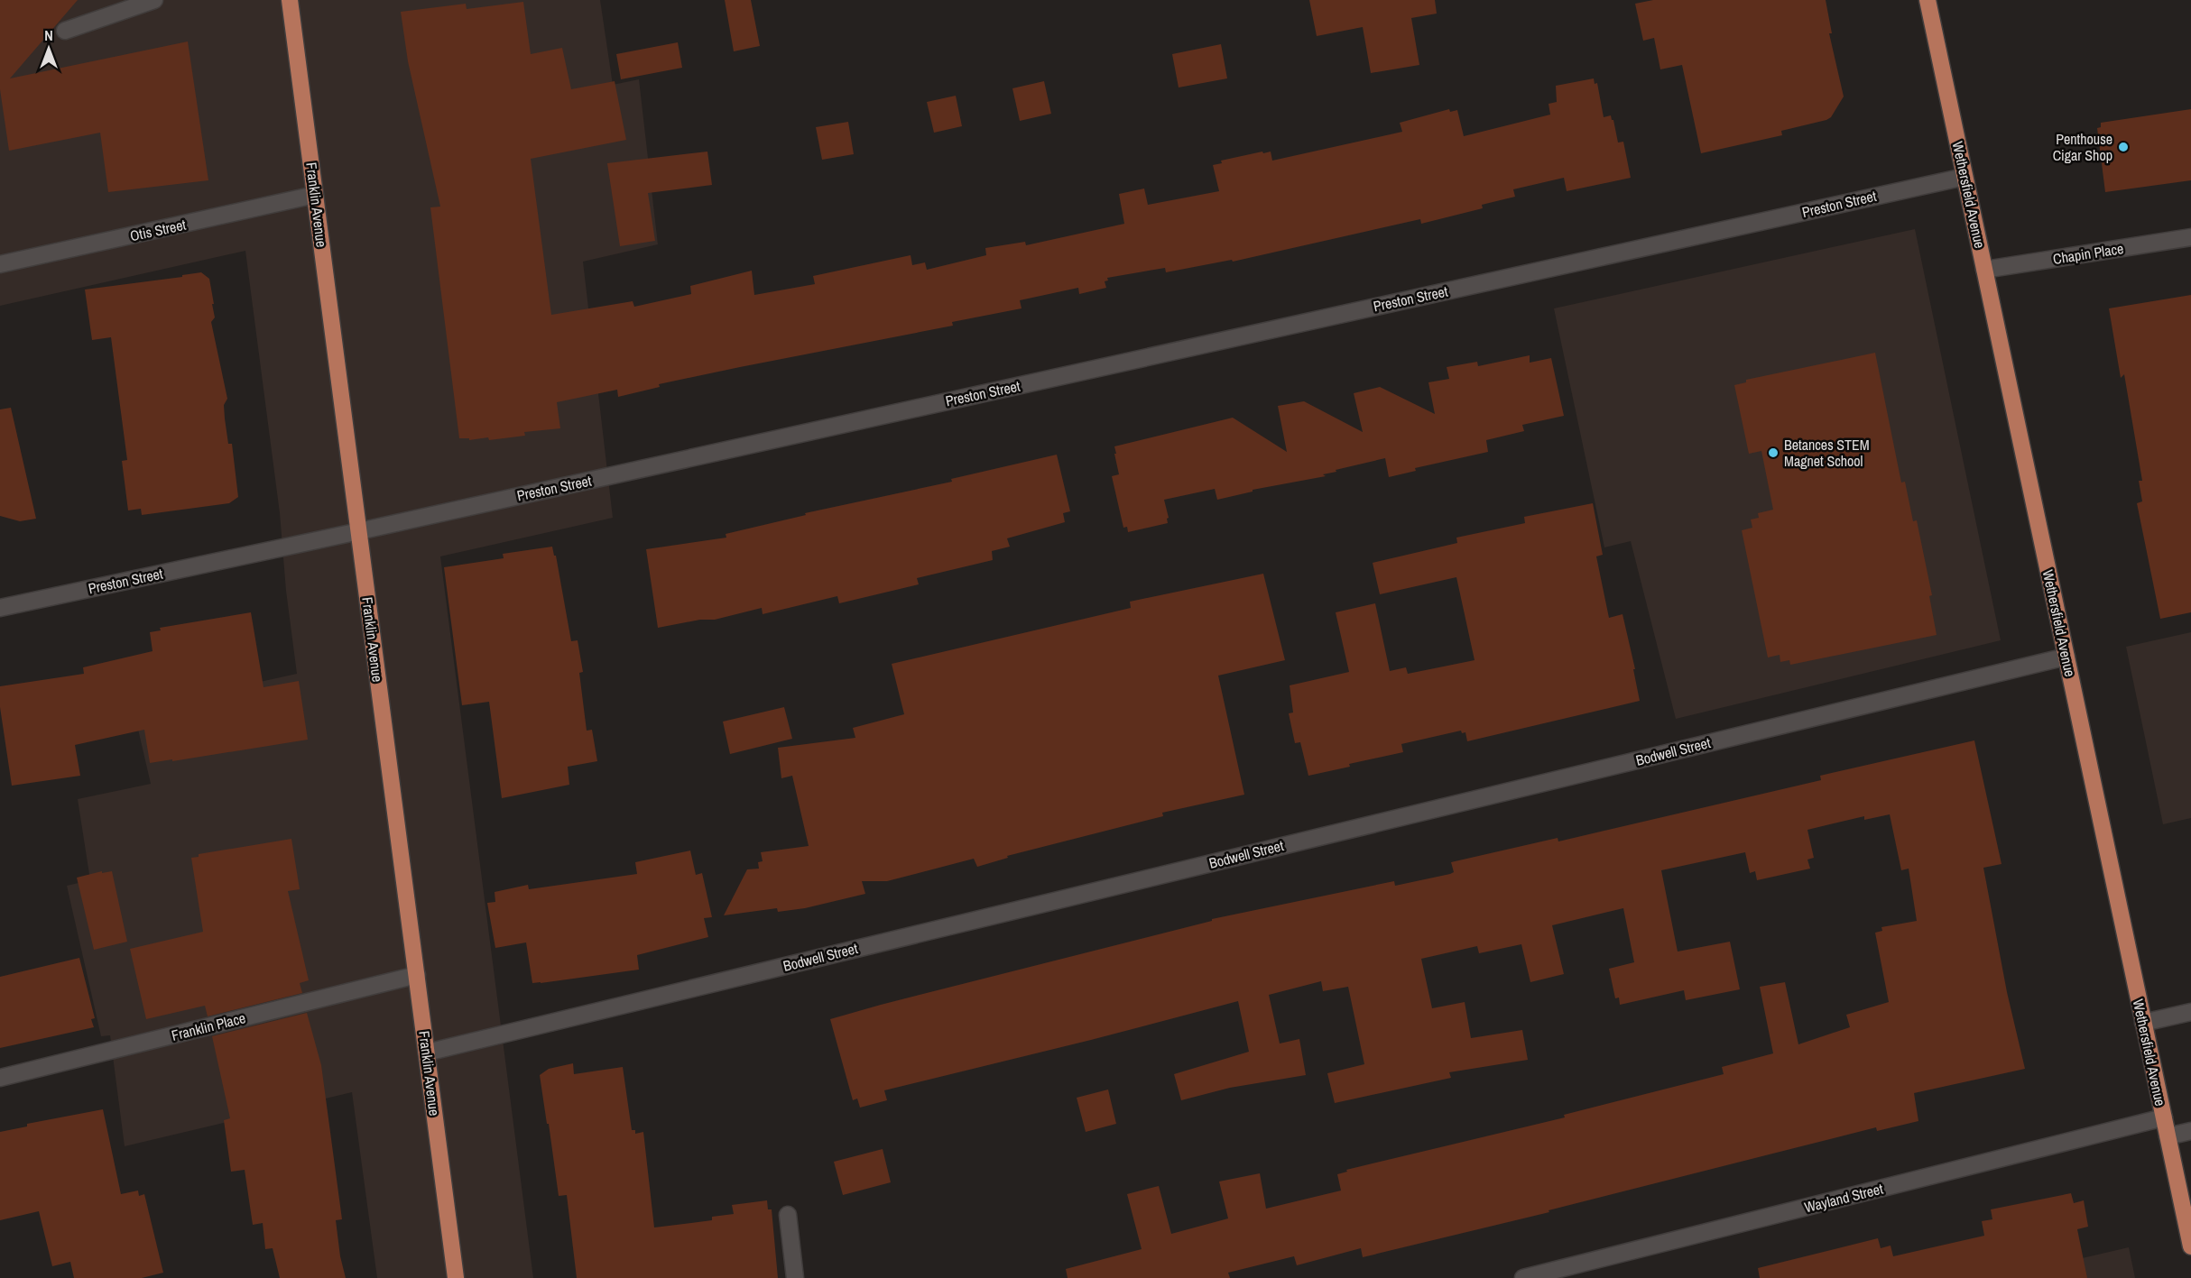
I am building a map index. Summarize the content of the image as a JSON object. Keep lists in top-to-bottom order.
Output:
{
  "streets": {
    "main road": ["Wethersfield Avenue", "Franklin Avenue"],
    "street": [
      "Preston Street",
      "Otis Street",
      "Chapin Place",
      "Bodwell Street",
      "Franklin Place",
      "Wayland Street"
    ]
  },
  "crossings": [
    ["Wethersfield Avenue", "Preston Street"],
    ["Wethersfield Avenue", "Chapin Place"],
    ["Wethersfield Avenue", "Bodwell Street"],
    ["Wethersfield Avenue", "Wayland Street"],
    ["Preston Street", "Franklin Avenue"],
    ["Franklin Avenue", "Otis Street"],
    ["Franklin Avenue", "Bodwell Street"],
    ["Franklin Avenue", "Franklin Place"]
  ],
  "places": ["Penthouse Cigar Shop", "Betances STEM Magnet School"],
  "north": "top"
}
